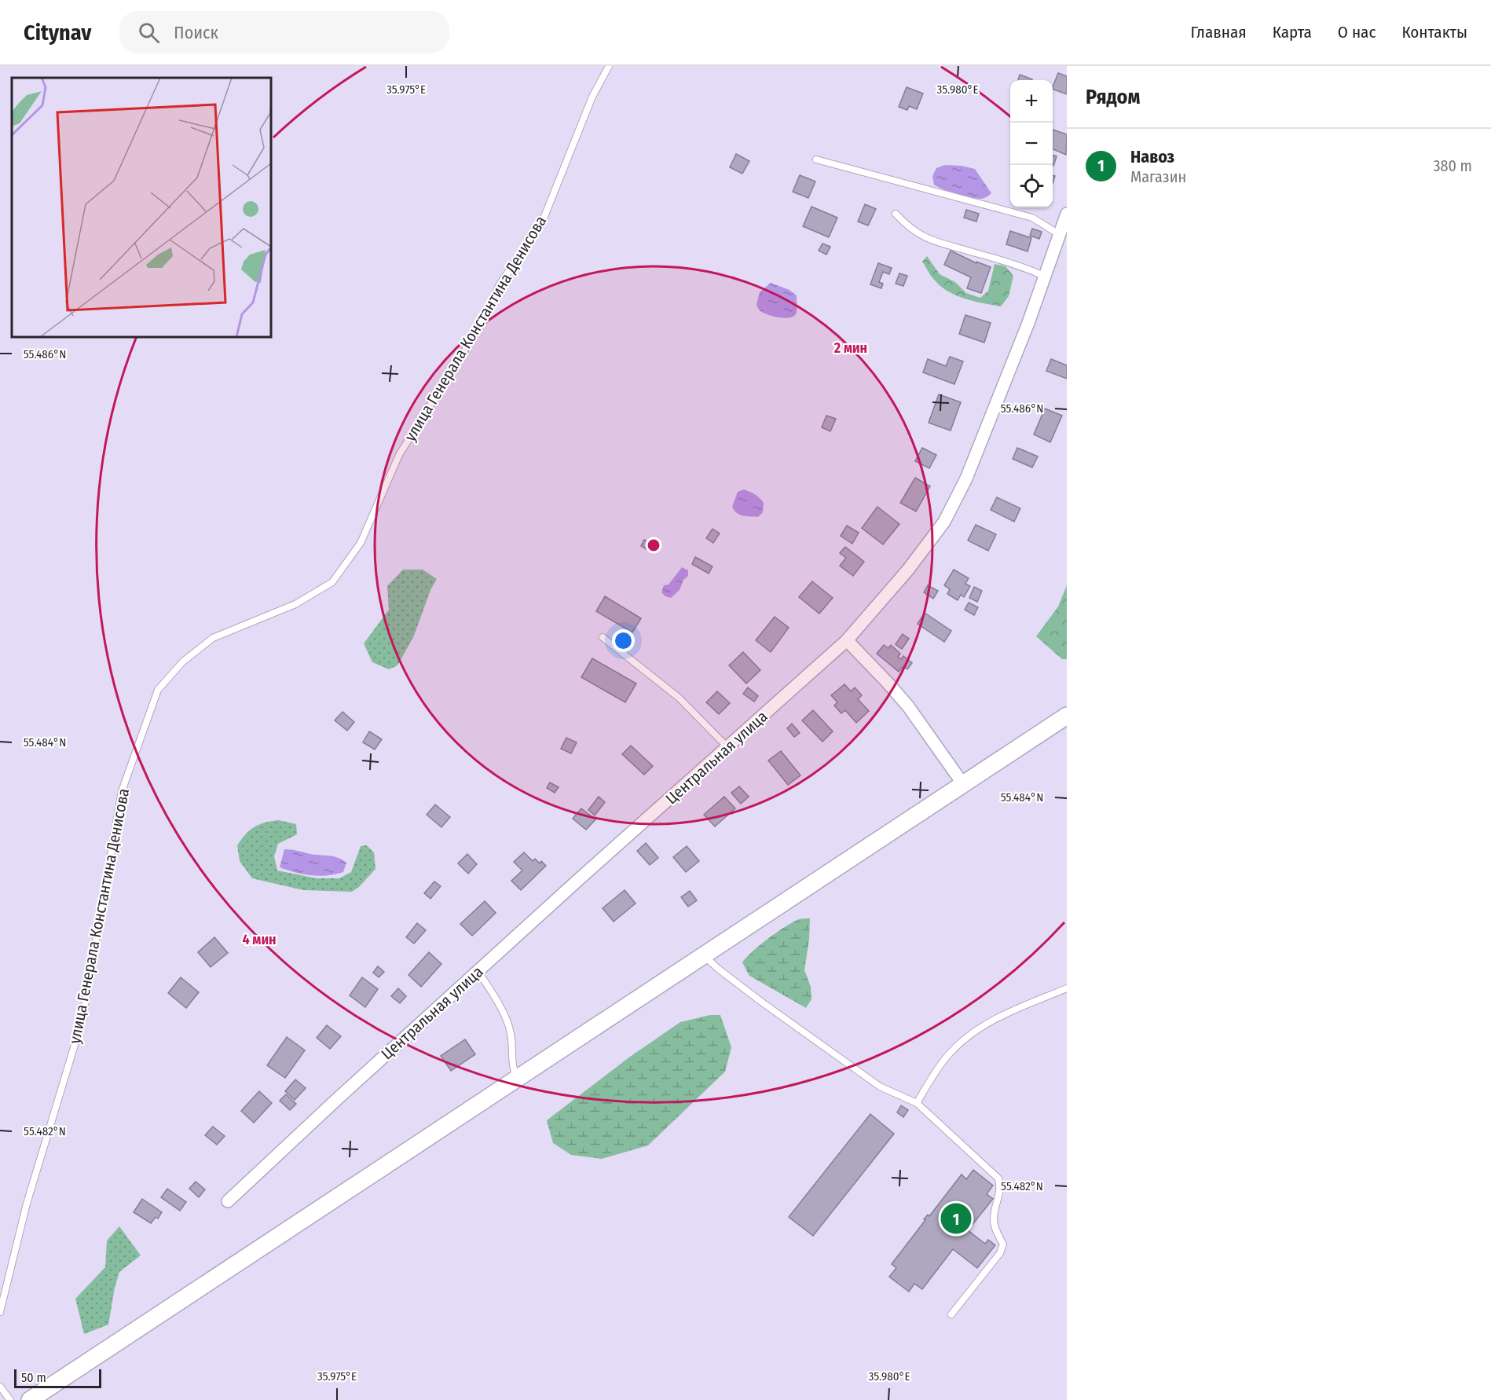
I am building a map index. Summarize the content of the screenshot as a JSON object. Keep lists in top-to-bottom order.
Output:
{
  "streets": {
    "street": ["Центральная улица"],
    "lane": ["улица Генерала Константина Денисова"]
  },
  "scale_bar": "50 m",
  "page": {
    "header": "Citynav",
    "search": "Поиск",
    "nav": [
      "Главная",
      "Карта",
      "О нас",
      "Контакты"
    ],
    "heading": "Рядом",
    "map_buttons": ["+", "−"],
    "list": [
      {
        "mark": "1",
        "name": "Навоз",
        "note": "Магазин",
        "value": "380 m"
      }
    ],
    "pins": "1",
    "scale": "50 m"
  },
  "coordinates": [
    "35.975°E",
    "35.980°E",
    "55.486°N",
    "55.484°N",
    "55.482°N"
  ],
  "rings": ["2 мин", "4 мин"]
}
